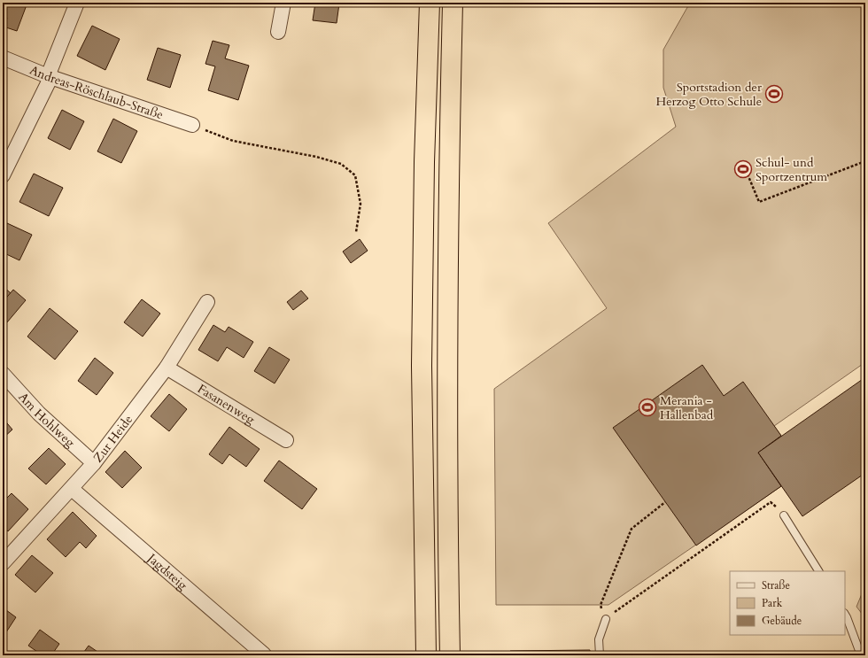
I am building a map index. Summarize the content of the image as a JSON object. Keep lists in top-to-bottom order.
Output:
{
  "streets": {
    "street": [
      "Andreas-Röschlaub-Straße",
      "Fasanenweg",
      "Am Hohlweg",
      "Zur Heide",
      "Jagdsteig"
    ]
  },
  "crossings": [
    ["Fasanenweg", "Zur Heide"],
    ["Am Hohlweg", "Zur Heide"],
    ["Zur Heide", "Jagdsteig"]
  ],
  "places": {
    "sports": ["Sportstadion der Herzog Otto Schule", "Schul- und Sportzentrum", "Merania - Hallenbad"]
  },
  "legend": ["Straße", "Park", "Gebäude"]
}
